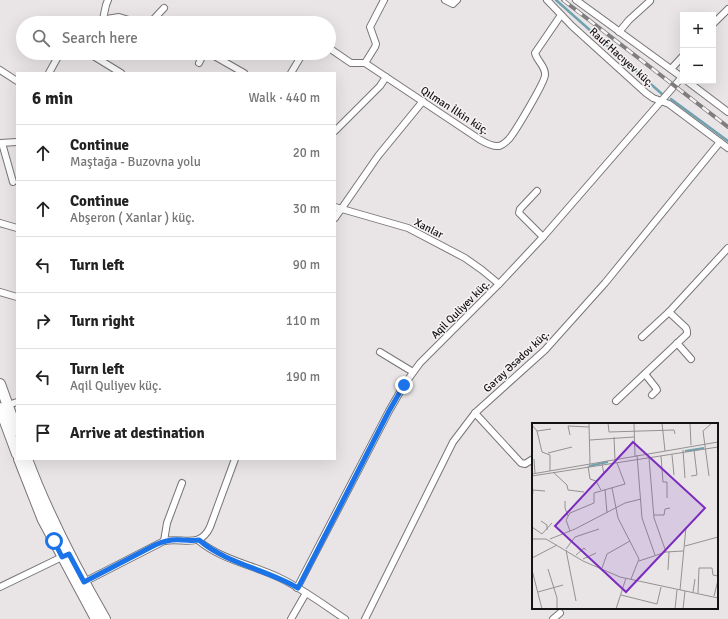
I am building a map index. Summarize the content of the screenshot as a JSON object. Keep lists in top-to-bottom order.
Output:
{
  "streets": {
    "street": [
      "Rauf Hacıyev küç.",
      "Qılman İlkin küç.",
      "Xanlar",
      "Aqil Quliyev küç.",
      "Gəray Əsədov küç."
    ]
  },
  "crossings": [
    ["Rauf Hacıyev küç.", "Qılman İlkin küç."],
    ["Rauf Hacıyev küç.", "Aqil Quliyev küç."],
    ["Rauf Hacıyev küç.", "Gəray Əsədov küç."],
    ["Xanlar", "Aqil Quliyev küç."]
  ],
  "page": {
    "map_buttons": ["+", "−"],
    "search": "Search here",
    "heading": ["6 min", "Walk · 440 m"],
    "list": [
      ["Continue", "Maştağa - Buzovna yolu", "20 m"],
      ["Continue", "Abşeron ( Xanlar ) küç.", "30 m"],
      ["Turn left", "90 m"],
      ["Turn right", "110 m"],
      ["Turn left", "Aqil Quliyev küç.", "190 m"],
      "Arrive at destination"
    ]
  }
}
